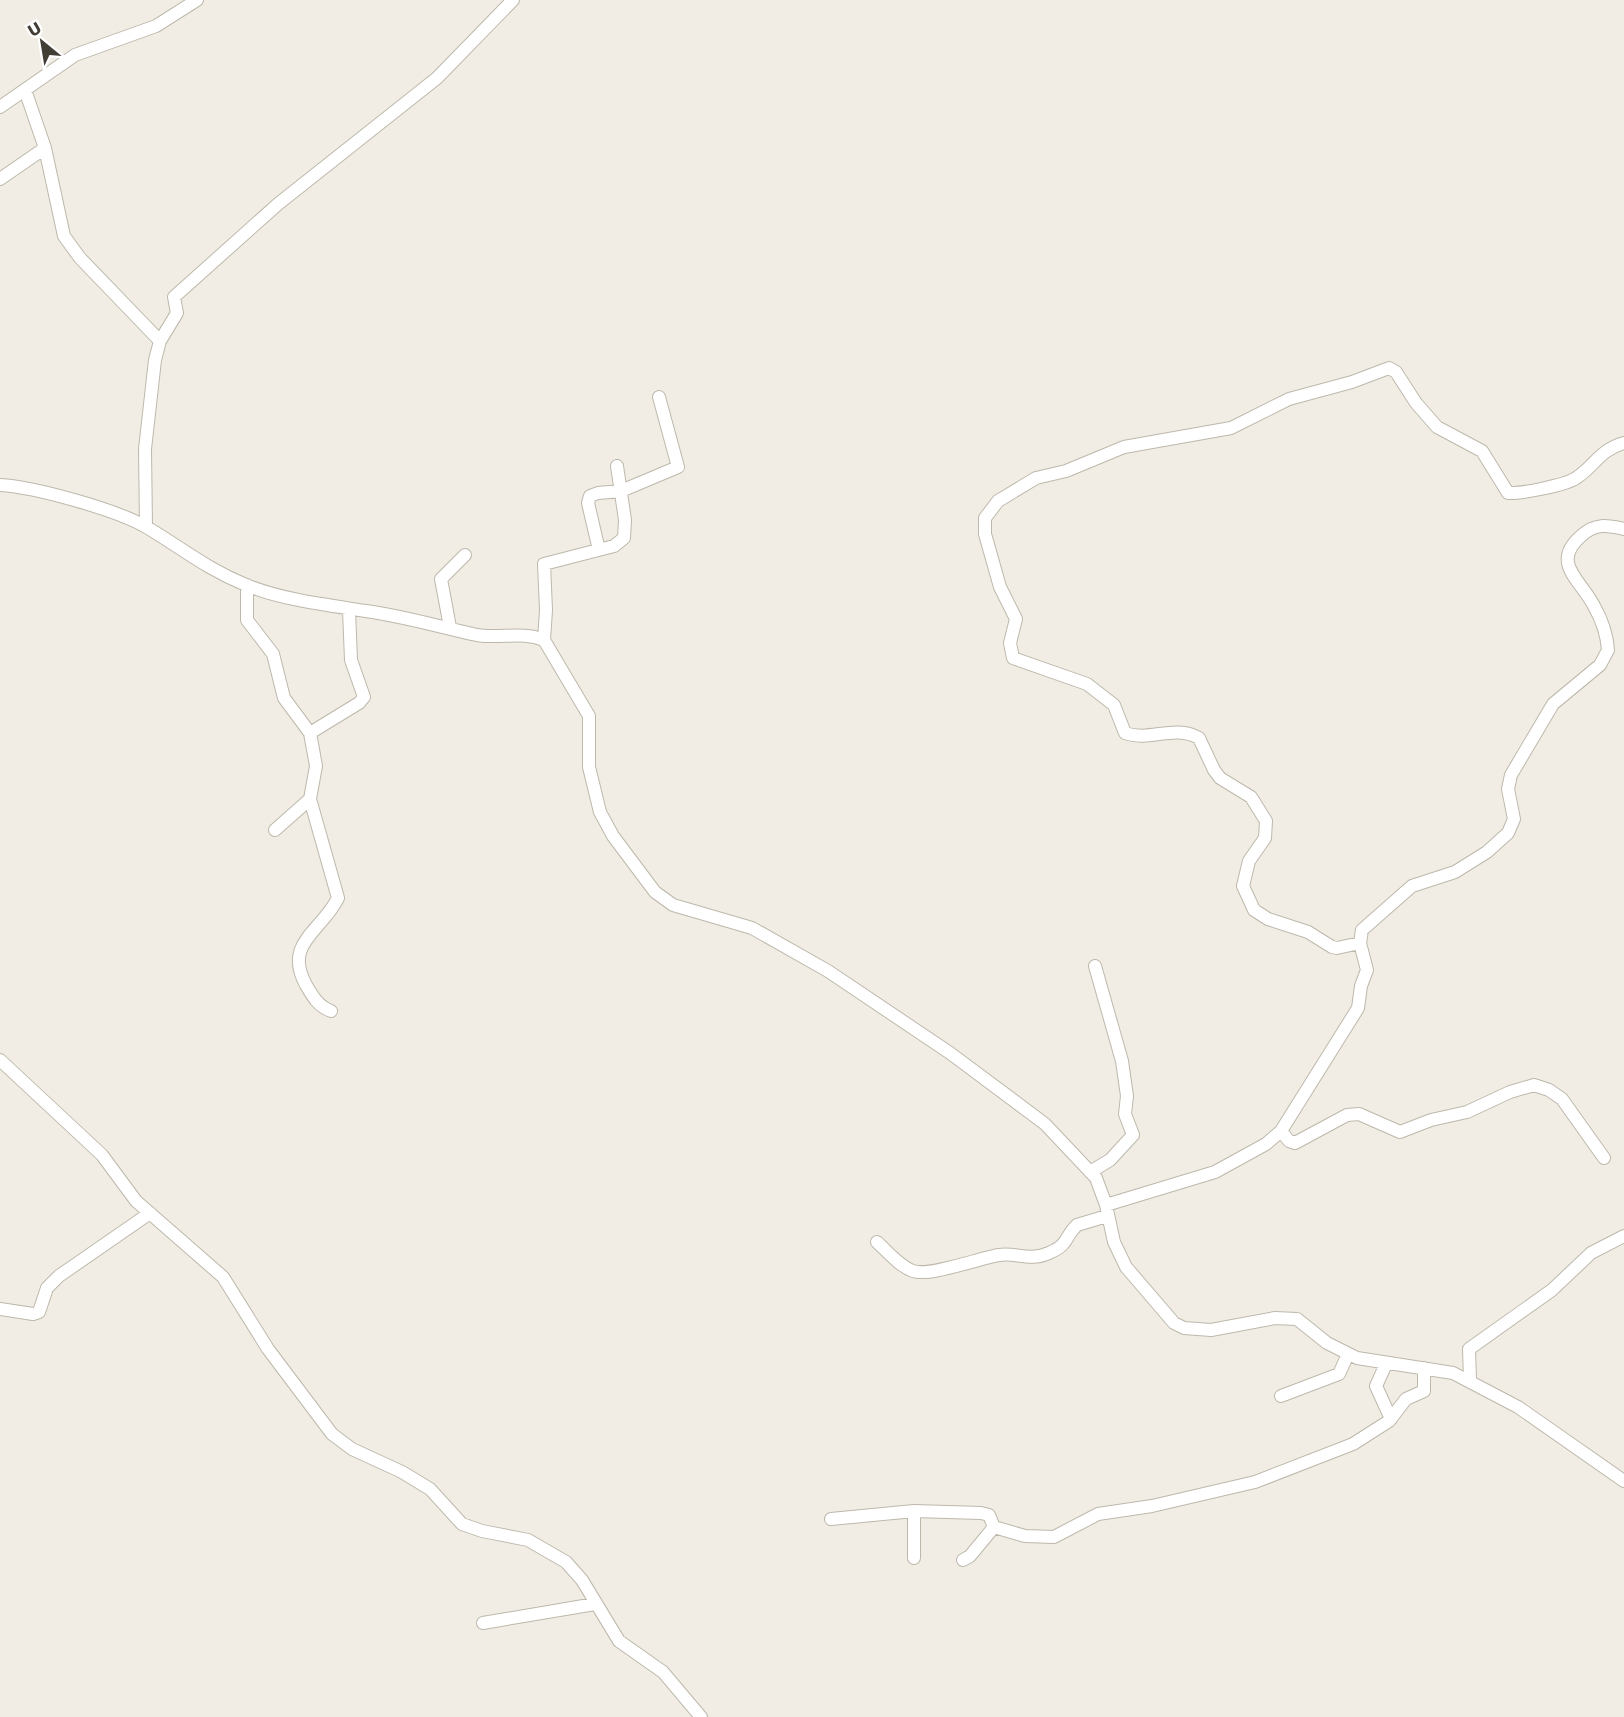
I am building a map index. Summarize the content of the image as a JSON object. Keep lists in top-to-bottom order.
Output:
{
  "north": "top left"
}
